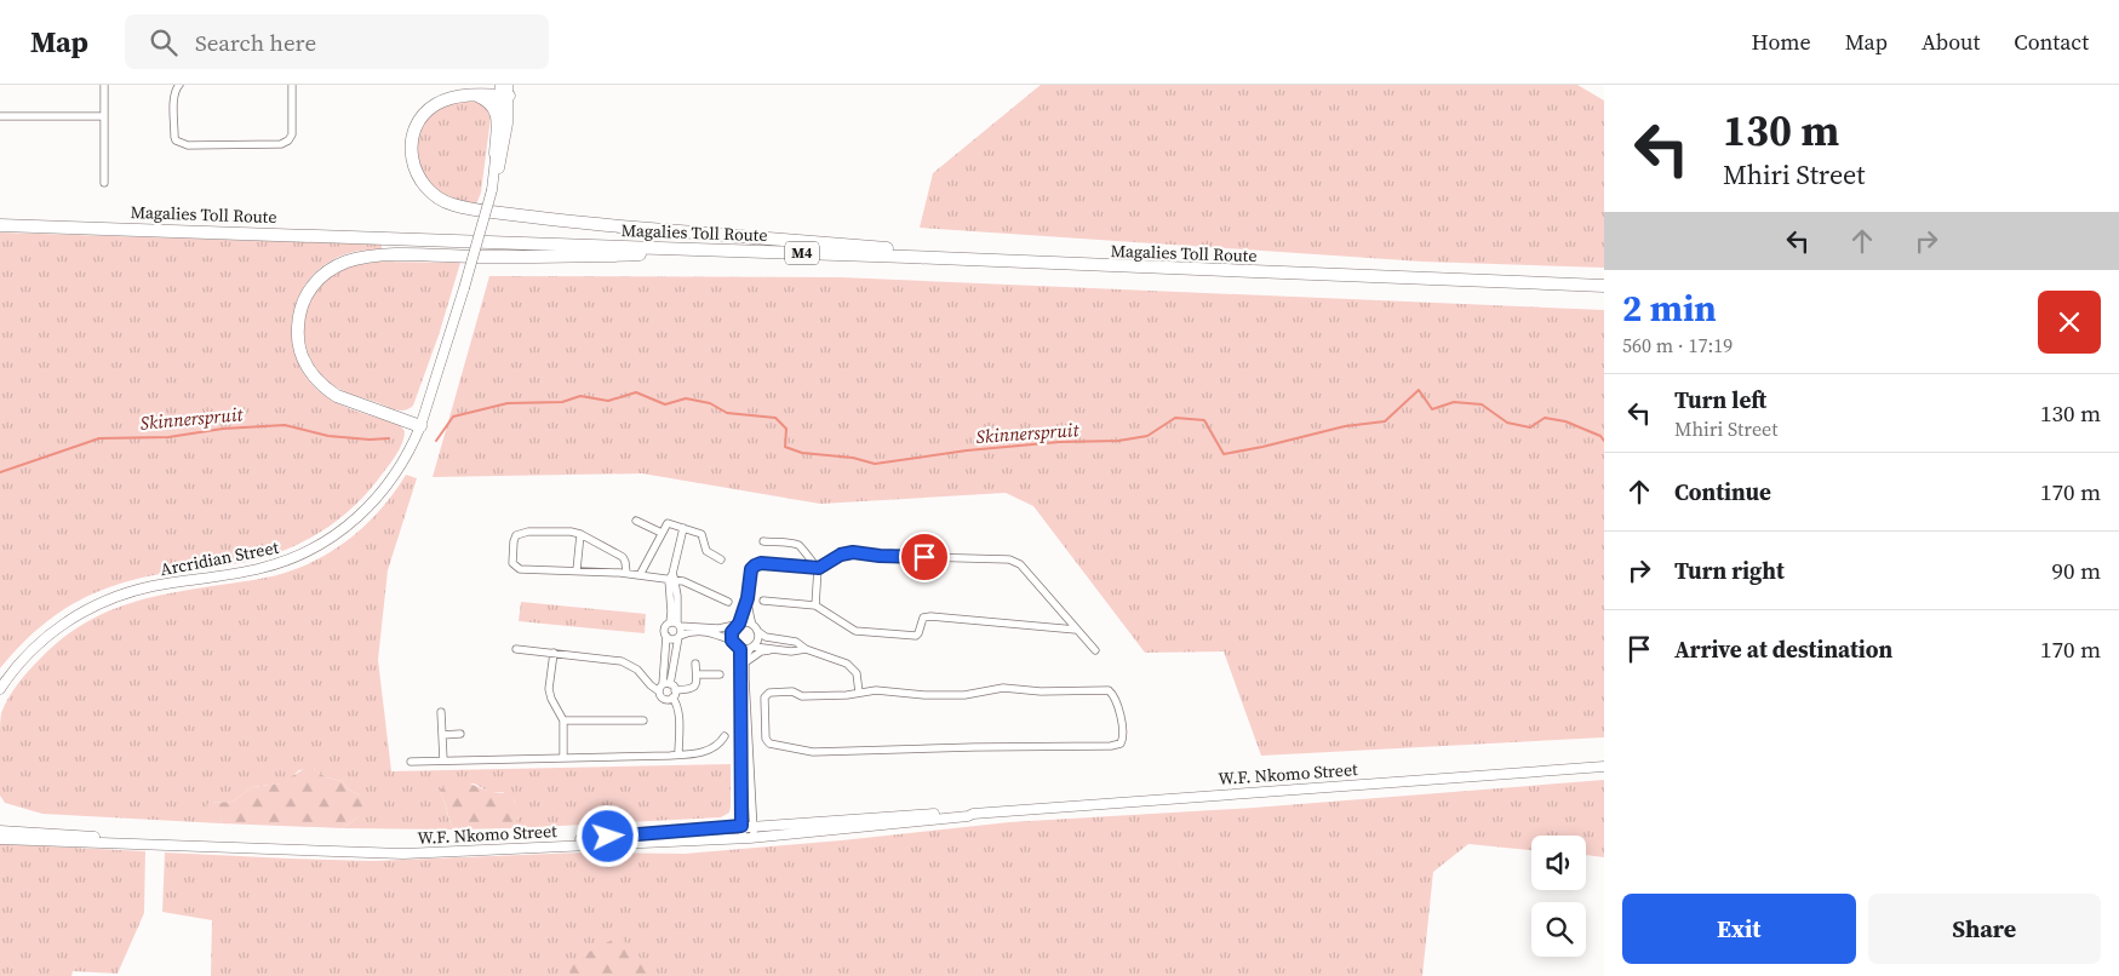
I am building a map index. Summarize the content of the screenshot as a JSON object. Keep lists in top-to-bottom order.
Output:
{
  "streets": {
    "highway": ["Magalies Toll Route", "M4"],
    "main road": ["Arcridian Street", "W.F. Nkomo Street"]
  },
  "water": ["Skinnerspruit"],
  "page": {
    "header": "Map",
    "search": "Search here",
    "nav": [
      "Home",
      "Map",
      "About",
      "Contact"
    ],
    "turn": ["130 m", "Mhiri Street"],
    "heading": ["2 min", "560 m · 17:19"],
    "list": [
      {
        "name": "Turn left",
        "note": "Mhiri Street",
        "value": "130 m"
      },
      {
        "name": "Continue",
        "value": "170 m"
      },
      {
        "name": "Turn right",
        "value": "90 m"
      },
      {
        "name": "Arrive at destination",
        "value": "170 m"
      }
    ],
    "buttons": ["Exit", "Share"]
  }
}
